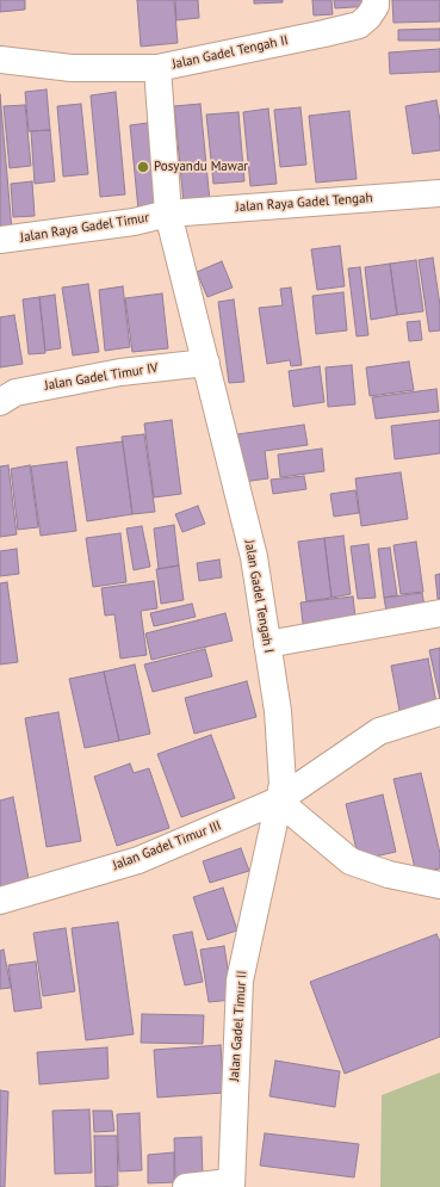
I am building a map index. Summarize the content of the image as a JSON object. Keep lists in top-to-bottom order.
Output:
{
  "streets": {
    "street": [
      "Jalan Gadel Tengah II",
      "Jalan Raya Gadel Tengah",
      "Jalan Raya Gadel Timur",
      "Jalan Gadel Timur IV",
      "Jalan Gadel Tengah I",
      "Jalan Gadel Timur III",
      "Jalan Gadel Timur II"
    ]
  },
  "crossings": [
    ["Jalan Gadel Tengah II", "Jalan Raya Gadel Tengah"],
    ["Jalan Gadel Tengah II", "Jalan Raya Gadel Timur"],
    ["Jalan Gadel Tengah II", "Jalan Gadel Tengah I"],
    ["Jalan Raya Gadel Tengah", "Jalan Raya Gadel Timur"],
    ["Jalan Raya Gadel Tengah", "Jalan Gadel Tengah I"],
    ["Jalan Raya Gadel Timur", "Jalan Gadel Tengah I"],
    ["Jalan Gadel Timur IV", "Jalan Gadel Tengah I"],
    ["Jalan Gadel Tengah I", "Jalan Gadel Timur III"],
    ["Jalan Gadel Tengah I", "Jalan Gadel Timur II"],
    ["Jalan Gadel Timur III", "Jalan Gadel Timur II"]
  ],
  "places": ["Posyandu Mawar"]
}
